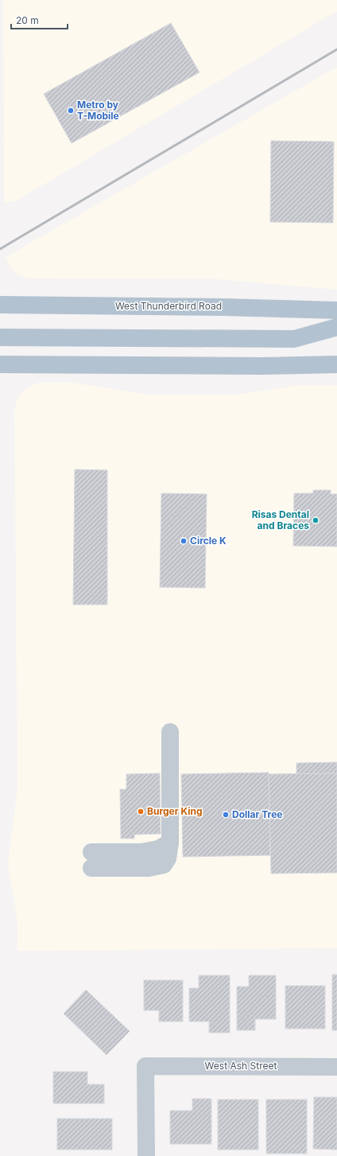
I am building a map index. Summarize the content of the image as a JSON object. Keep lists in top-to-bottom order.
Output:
{
  "streets": {
    "main road": ["West Thunderbird Road"],
    "street": ["West Ash Street"]
  },
  "places": [
    "Metro by T-Mobile",
    "Risas Dental and Braces",
    "Circle K",
    "Burger King",
    "Dollar Tree"
  ],
  "scale_bar": "20 m"
}
